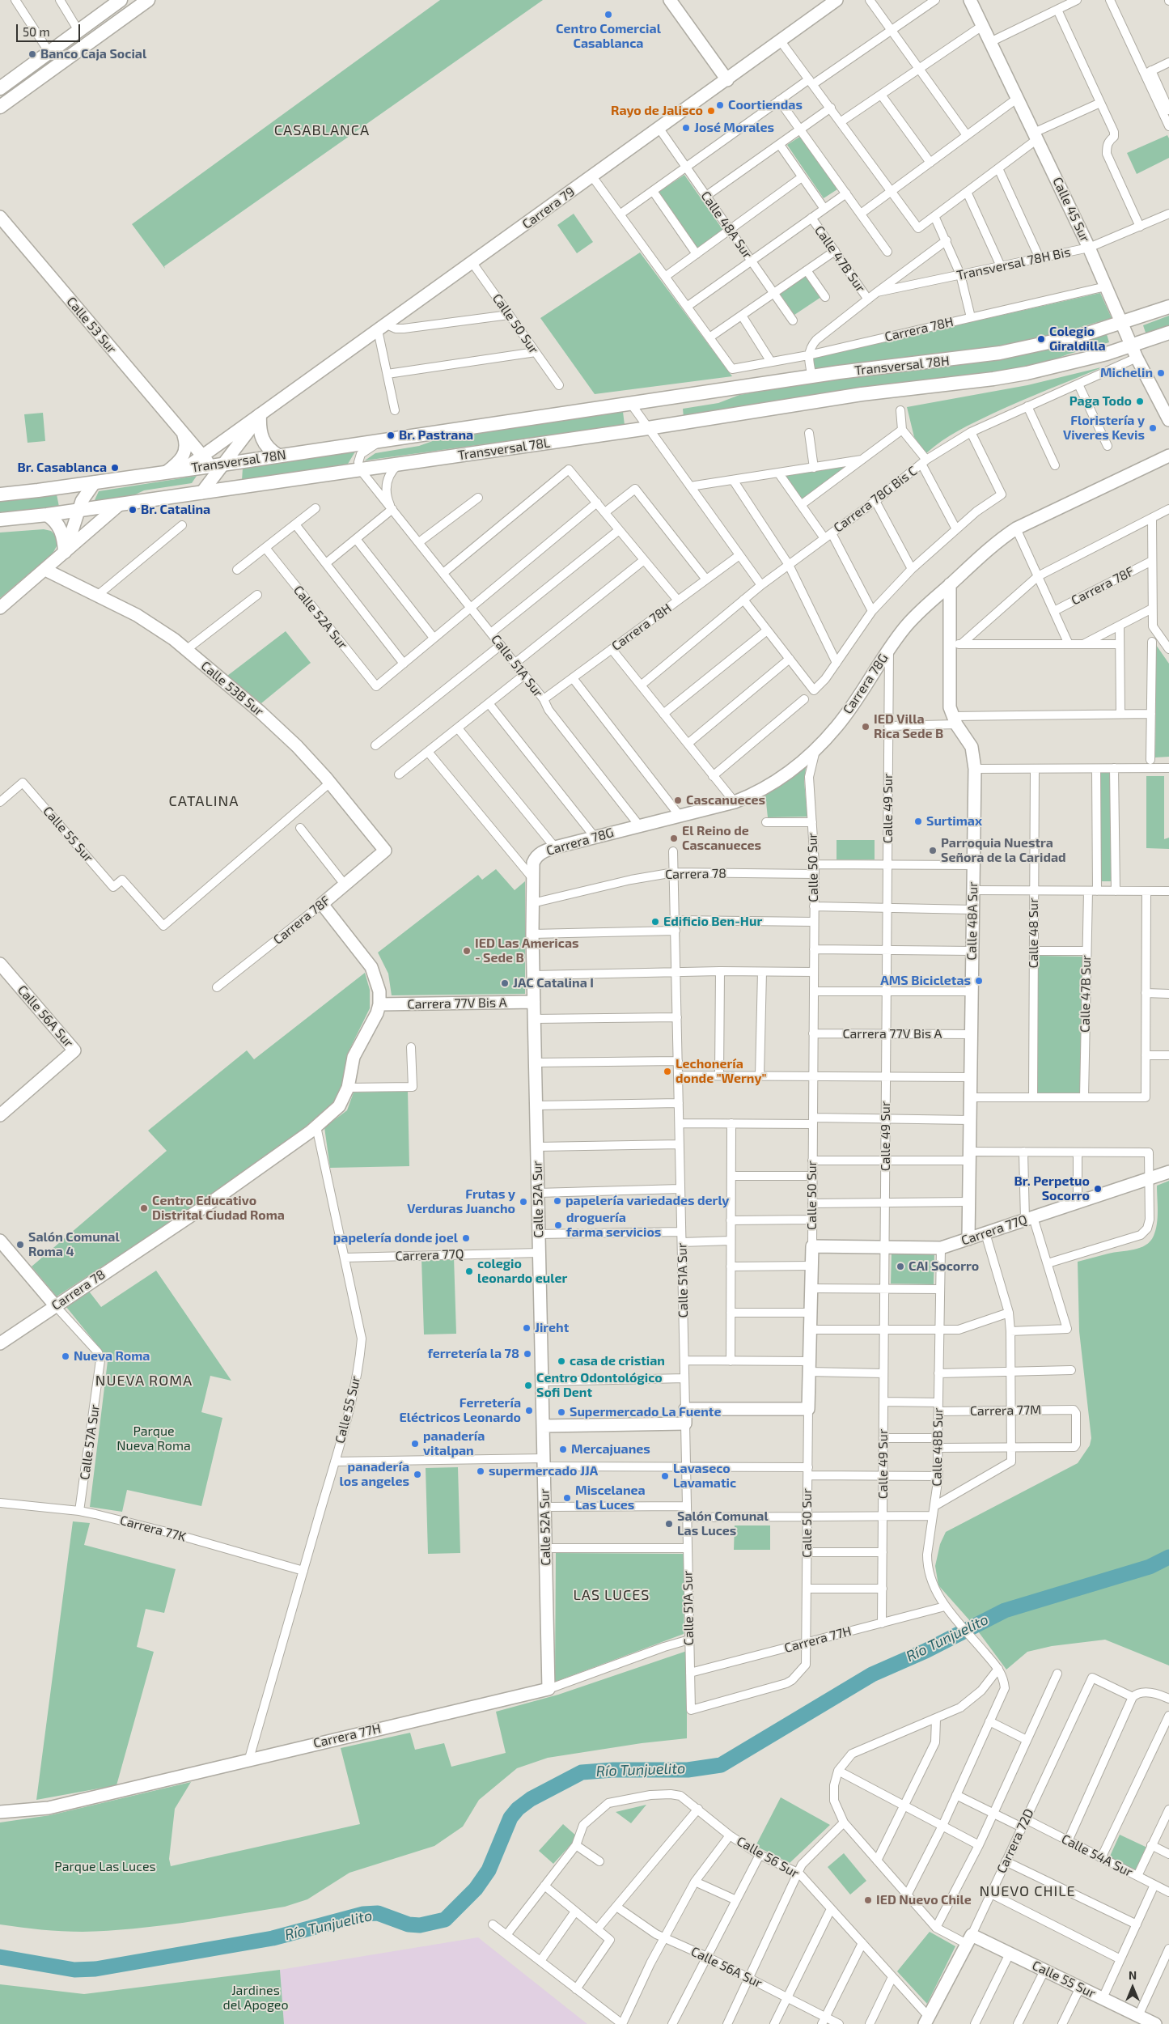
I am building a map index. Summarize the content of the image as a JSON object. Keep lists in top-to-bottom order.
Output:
{
  "streets": {
    "main road": ["Transversal 78H", "Transversal 78L", "Transversal 78N"],
    "street": [
      "Carrera 79",
      "Calle 45 Sur",
      "Calle 48A Sur",
      "Calle 47B Sur",
      "Transversal 78H Bis",
      "Calle 50 Sur",
      "Calle 53 Sur",
      "Carrera 78H",
      "Carrera 78G Bis C",
      "Carrera 78F",
      "Calle 52A Sur",
      "Calle 51A Sur",
      "Carrera 78G",
      "Calle 53B Sur",
      "Calle 49 Sur",
      "Calle 55 Sur",
      "Carrera 78",
      "Calle 48 Sur",
      "Carrera 77V Bis A",
      "Calle 56A Sur",
      "Carrera 77Q",
      "Carrera 77M",
      "Calle 57A Sur",
      "Calle 48B Sur",
      "Carrera 77K",
      "Carrera 77H",
      "Carrera 72D",
      "Calle 54A Sur",
      "Calle 56 Sur"
    ]
  },
  "crossings": [
    ["Carrera 79", "Calle 48A Sur"],
    ["Carrera 79", "Calle 50 Sur"],
    ["Carrera 79", "Calle 53 Sur"],
    ["Carrera 79", "Transversal 78N"],
    ["Calle 45 Sur", "Transversal 78H Bis"],
    ["Calle 45 Sur", "Carrera 78H"],
    ["Calle 45 Sur", "Transversal 78H"],
    ["Calle 45 Sur", "Carrera 78G Bis C"],
    ["Calle 48A Sur", "Carrera 78G"],
    ["Calle 48A Sur", "Carrera 77V Bis A"],
    ["Calle 48A Sur", "Carrera 77Q"],
    ["Calle 50 Sur", "Calle 51A Sur"],
    ["Calle 50 Sur", "Carrera 78G"],
    ["Calle 50 Sur", "Carrera 78"],
    ["Calle 50 Sur", "Carrera 77V Bis A"],
    ["Calle 50 Sur", "Carrera 77Q"],
    ["Calle 50 Sur", "Carrera 77H"],
    ["Calle 53 Sur", "Transversal 78N"],
    ["Carrera 78H", "Calle 51A Sur"],
    ["Transversal 78H", "Transversal 78L"],
    ["Transversal 78H", "Carrera 78G Bis C"],
    ["Transversal 78L", "Transversal 78N"],
    ["Transversal 78L", "Calle 51A Sur"],
    ["Transversal 78N", "Calle 51A Sur"],
    ["Carrera 78F", "Calle 53B Sur"],
    ["Calle 52A Sur", "Carrera 78G"],
    ["Calle 52A Sur", "Carrera 78"],
    ["Calle 52A Sur", "Carrera 77V Bis A"],
    ["Calle 52A Sur", "Carrera 77Q"],
    ["Calle 52A Sur", "Carrera 77H"],
    ["Calle 51A Sur", "Carrera 78G"],
    ["Calle 51A Sur", "Carrera 78"],
    ["Calle 51A Sur", "Carrera 77H"],
    ["Carrera 78G", "Calle 49 Sur"],
    ["Calle 53B Sur", "Calle 55 Sur"],
    ["Calle 49 Sur", "Carrera 77V Bis A"],
    ["Calle 49 Sur", "Carrera 77Q"],
    ["Calle 49 Sur", "Carrera 77H"],
    ["Calle 55 Sur", "Carrera 78"],
    ["Calle 55 Sur", "Carrera 77Q"],
    ["Calle 55 Sur", "Carrera 77K"],
    ["Calle 55 Sur", "Carrera 77H"],
    ["Calle 55 Sur", "Carrera 72D"],
    ["Carrera 78", "Carrera 77V Bis A"],
    ["Carrera 78", "Calle 57A Sur"],
    ["Carrera 77Q", "Calle 48B Sur"],
    ["Carrera 77M", "Calle 48B Sur"],
    ["Calle 57A Sur", "Carrera 77K"],
    ["Calle 48B Sur", "Carrera 77H"],
    ["Carrera 72D", "Calle 54A Sur"],
    ["Carrera 72D", "Calle 56 Sur"]
  ],
  "districts": [
    "CASABLANCA",
    "CATALINA",
    "NUEVA ROMA",
    "LAS LUCES",
    "NUEVO CHILE"
  ],
  "water": ["Río Tunjuelito"],
  "parks": ["Parque Nueva Roma", "Parque Las Luces", "Jardines del Apogeo"],
  "places": [
    "Centro Comercial Casablanca",
    "Banco Caja Social",
    "Coortiendas",
    "Rayo de Jalisco",
    "José Morales",
    "Colegio Giraldilla",
    "Michelin",
    "Paga Todo",
    "Floristería y Viveres Kevis",
    "Br. Pastrana",
    "Br. Casablanca",
    "Br. Catalina",
    "IED Villa Rica Sede B",
    "Cascanueces",
    "Surtimax",
    "El Reino de Cascanueces",
    "Parroquia Nuestra Señora de la Caridad",
    "Edificio Ben-Hur",
    "IED Las Americas - Sede B",
    "AMS Bicicletas",
    "JAC Catalina I",
    "Lechonería donde \"Werny\"",
    "Br. Perpetuo Socorro",
    "papelería variedades derly",
    "Frutas y Verduras Juancho",
    "Centro Educativo Distrital Ciudad Roma",
    "droguería farma servicios",
    "papelería donde joel",
    "Salón Comunal Roma 4",
    "CAI Socorro",
    "colegio leonardo euler",
    "Jireht",
    "ferretería la 78",
    "Nueva Roma",
    "casa de cristian",
    "Centro Odontológico Sofi Dent",
    "Ferretería Eléctricos Leonardo",
    "Supermercado La Fuente",
    "panadería vitalpan",
    "Mercajuanes",
    "supermercado JJA",
    "panadería los angeles",
    "Lavaseco Lavamatic",
    "Miscelanea Las Luces",
    "Salón Comunal Las Luces",
    "IED Nuevo Chile"
  ],
  "scale_bar": "50 m",
  "north": "top"
}
